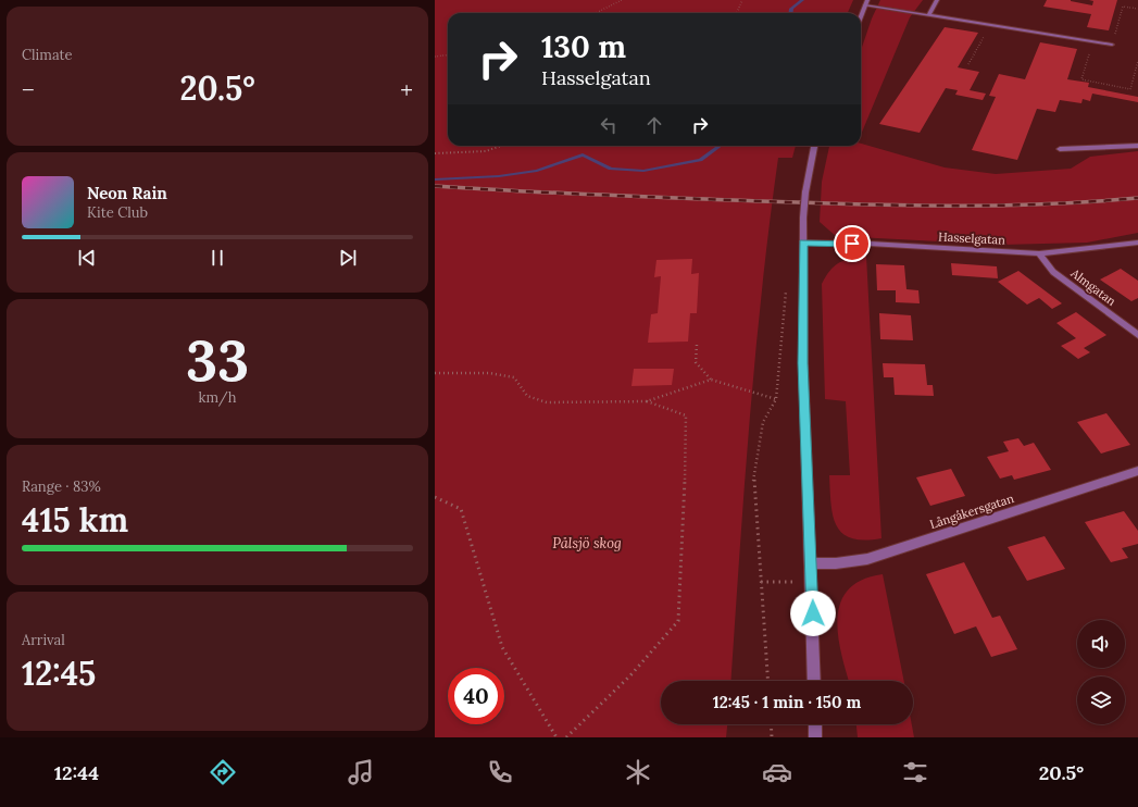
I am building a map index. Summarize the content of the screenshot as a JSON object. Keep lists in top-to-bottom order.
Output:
{
  "streets": {
    "street": ["Hasselgatan", "Almgatan", "Långåkersgatan"]
  },
  "crossings": [
    ["Hasselgatan", "Almgatan"]
  ],
  "parks": ["Pålsjö skog"],
  "page": {
    "tile": [
      "Climate",
      ["33", "km/h"],
      ["Range · 83%", "415 km"],
      ["Arrival", "12:45"]
    ],
    "turn": ["130 m", "Hasselgatan"],
    "heat": ["−", "20.5°", "+"],
    "song": ["Neon Rain", "Kite Club"],
    "limit": "40",
    "trip": "12:45 · 1 min · 150 m",
    "tabs": ["12:44", "20.5°"]
  }
}
